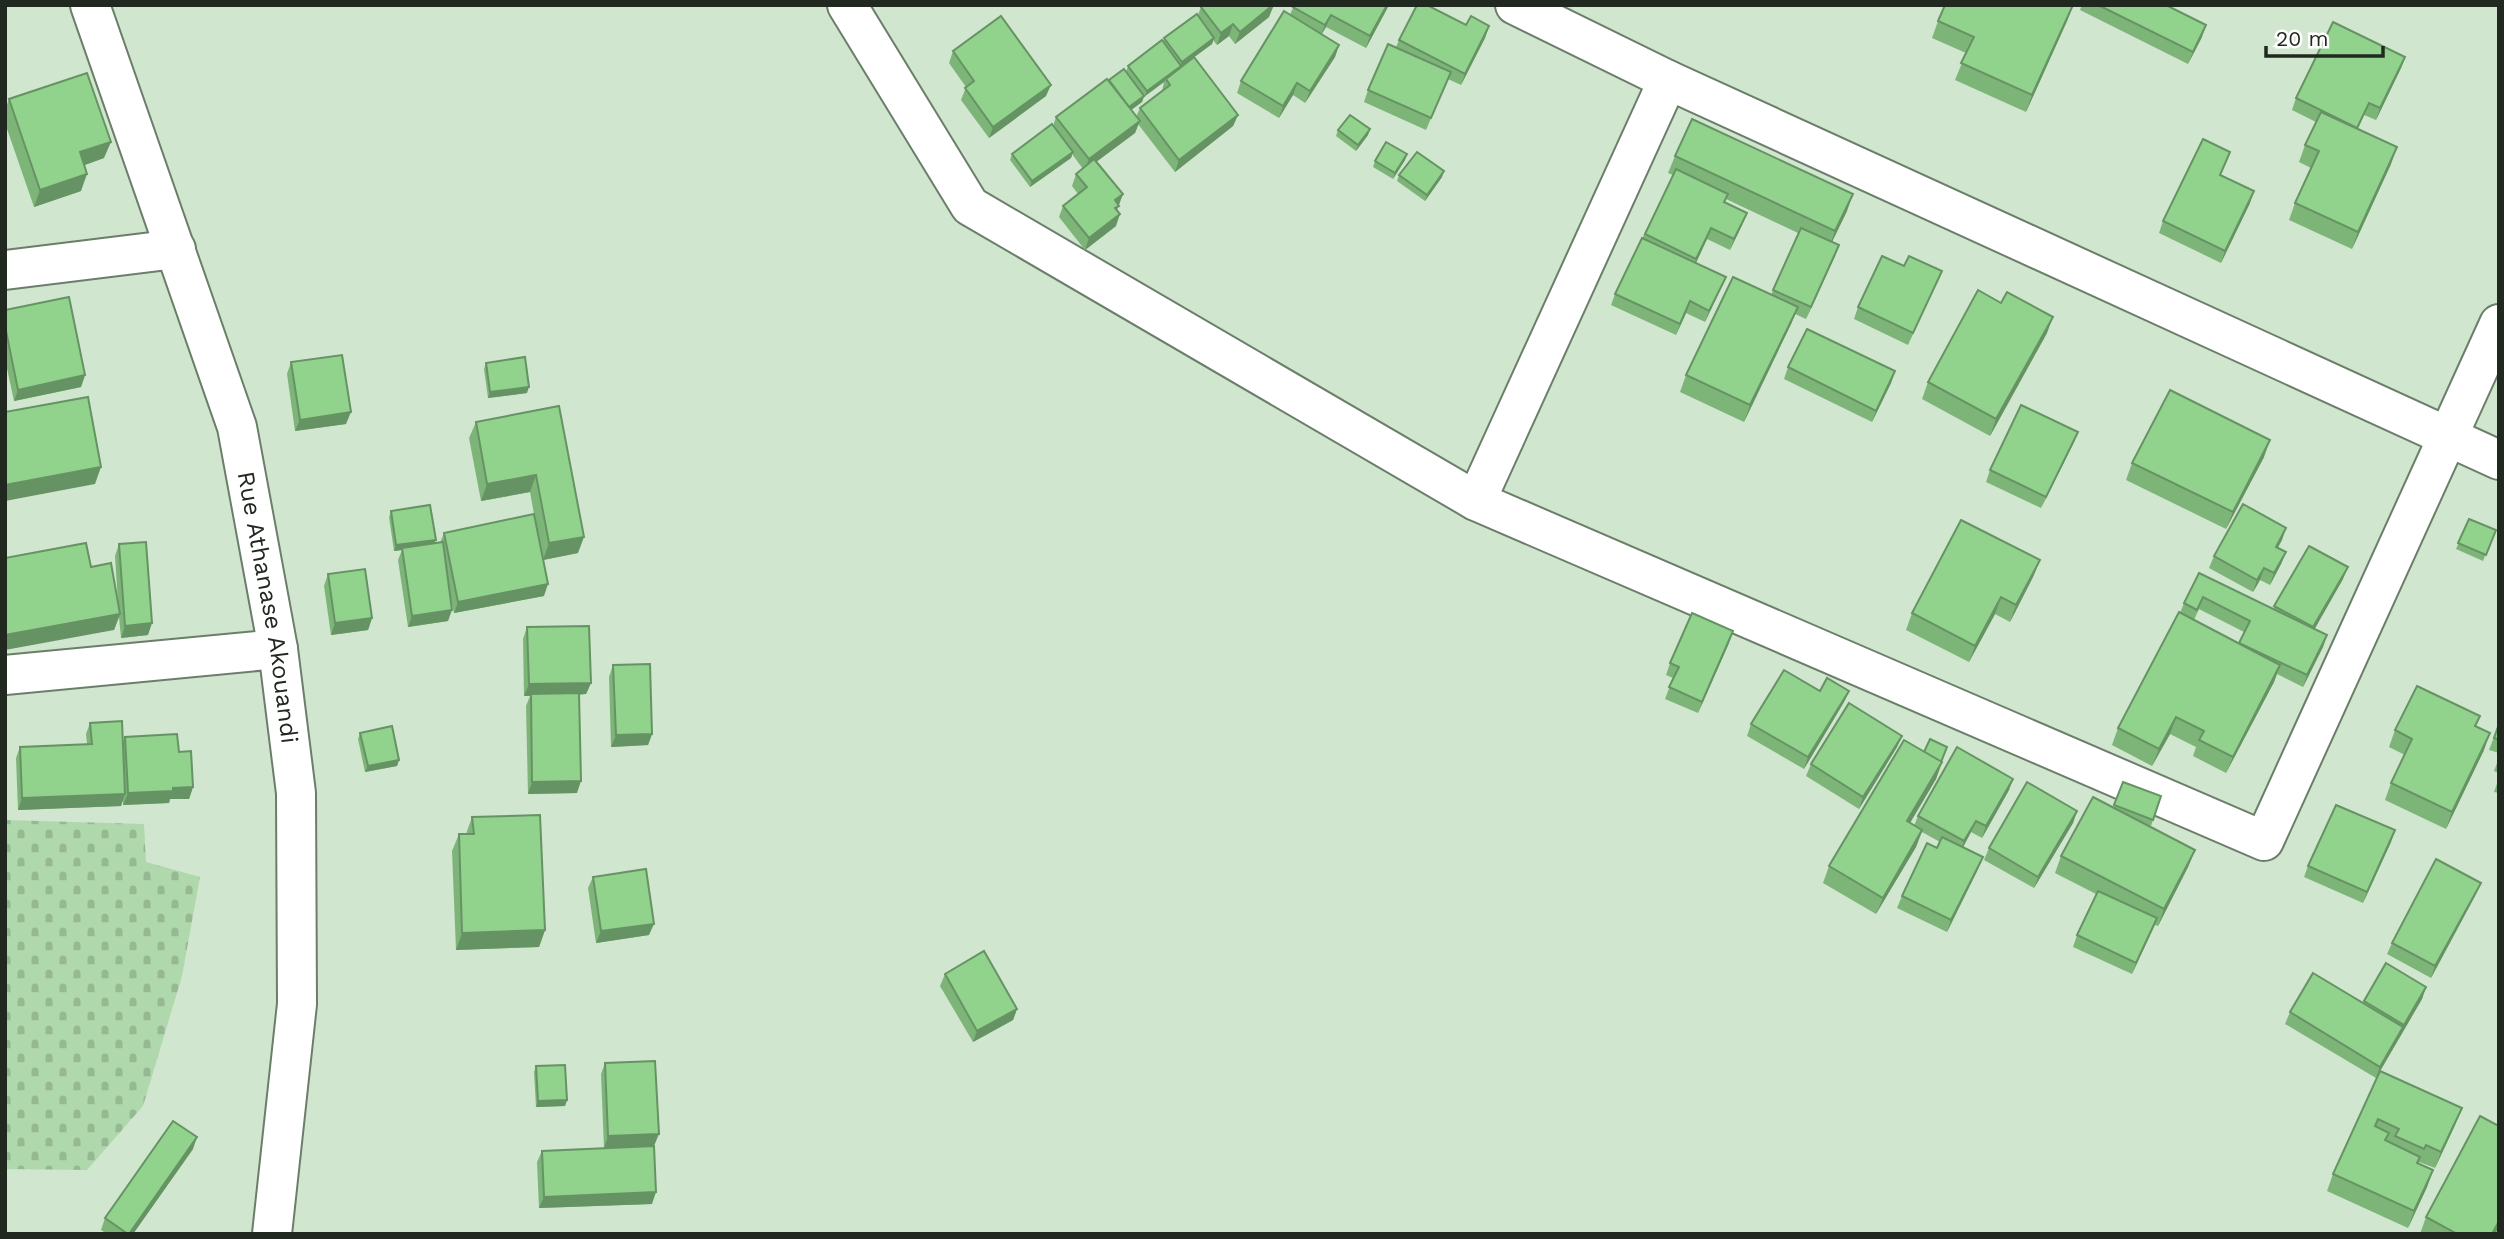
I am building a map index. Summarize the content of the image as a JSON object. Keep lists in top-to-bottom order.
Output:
{
  "streets": {
    "street": ["Rue Athanase Akouandi"]
  },
  "scale_bar": "20 m"
}
